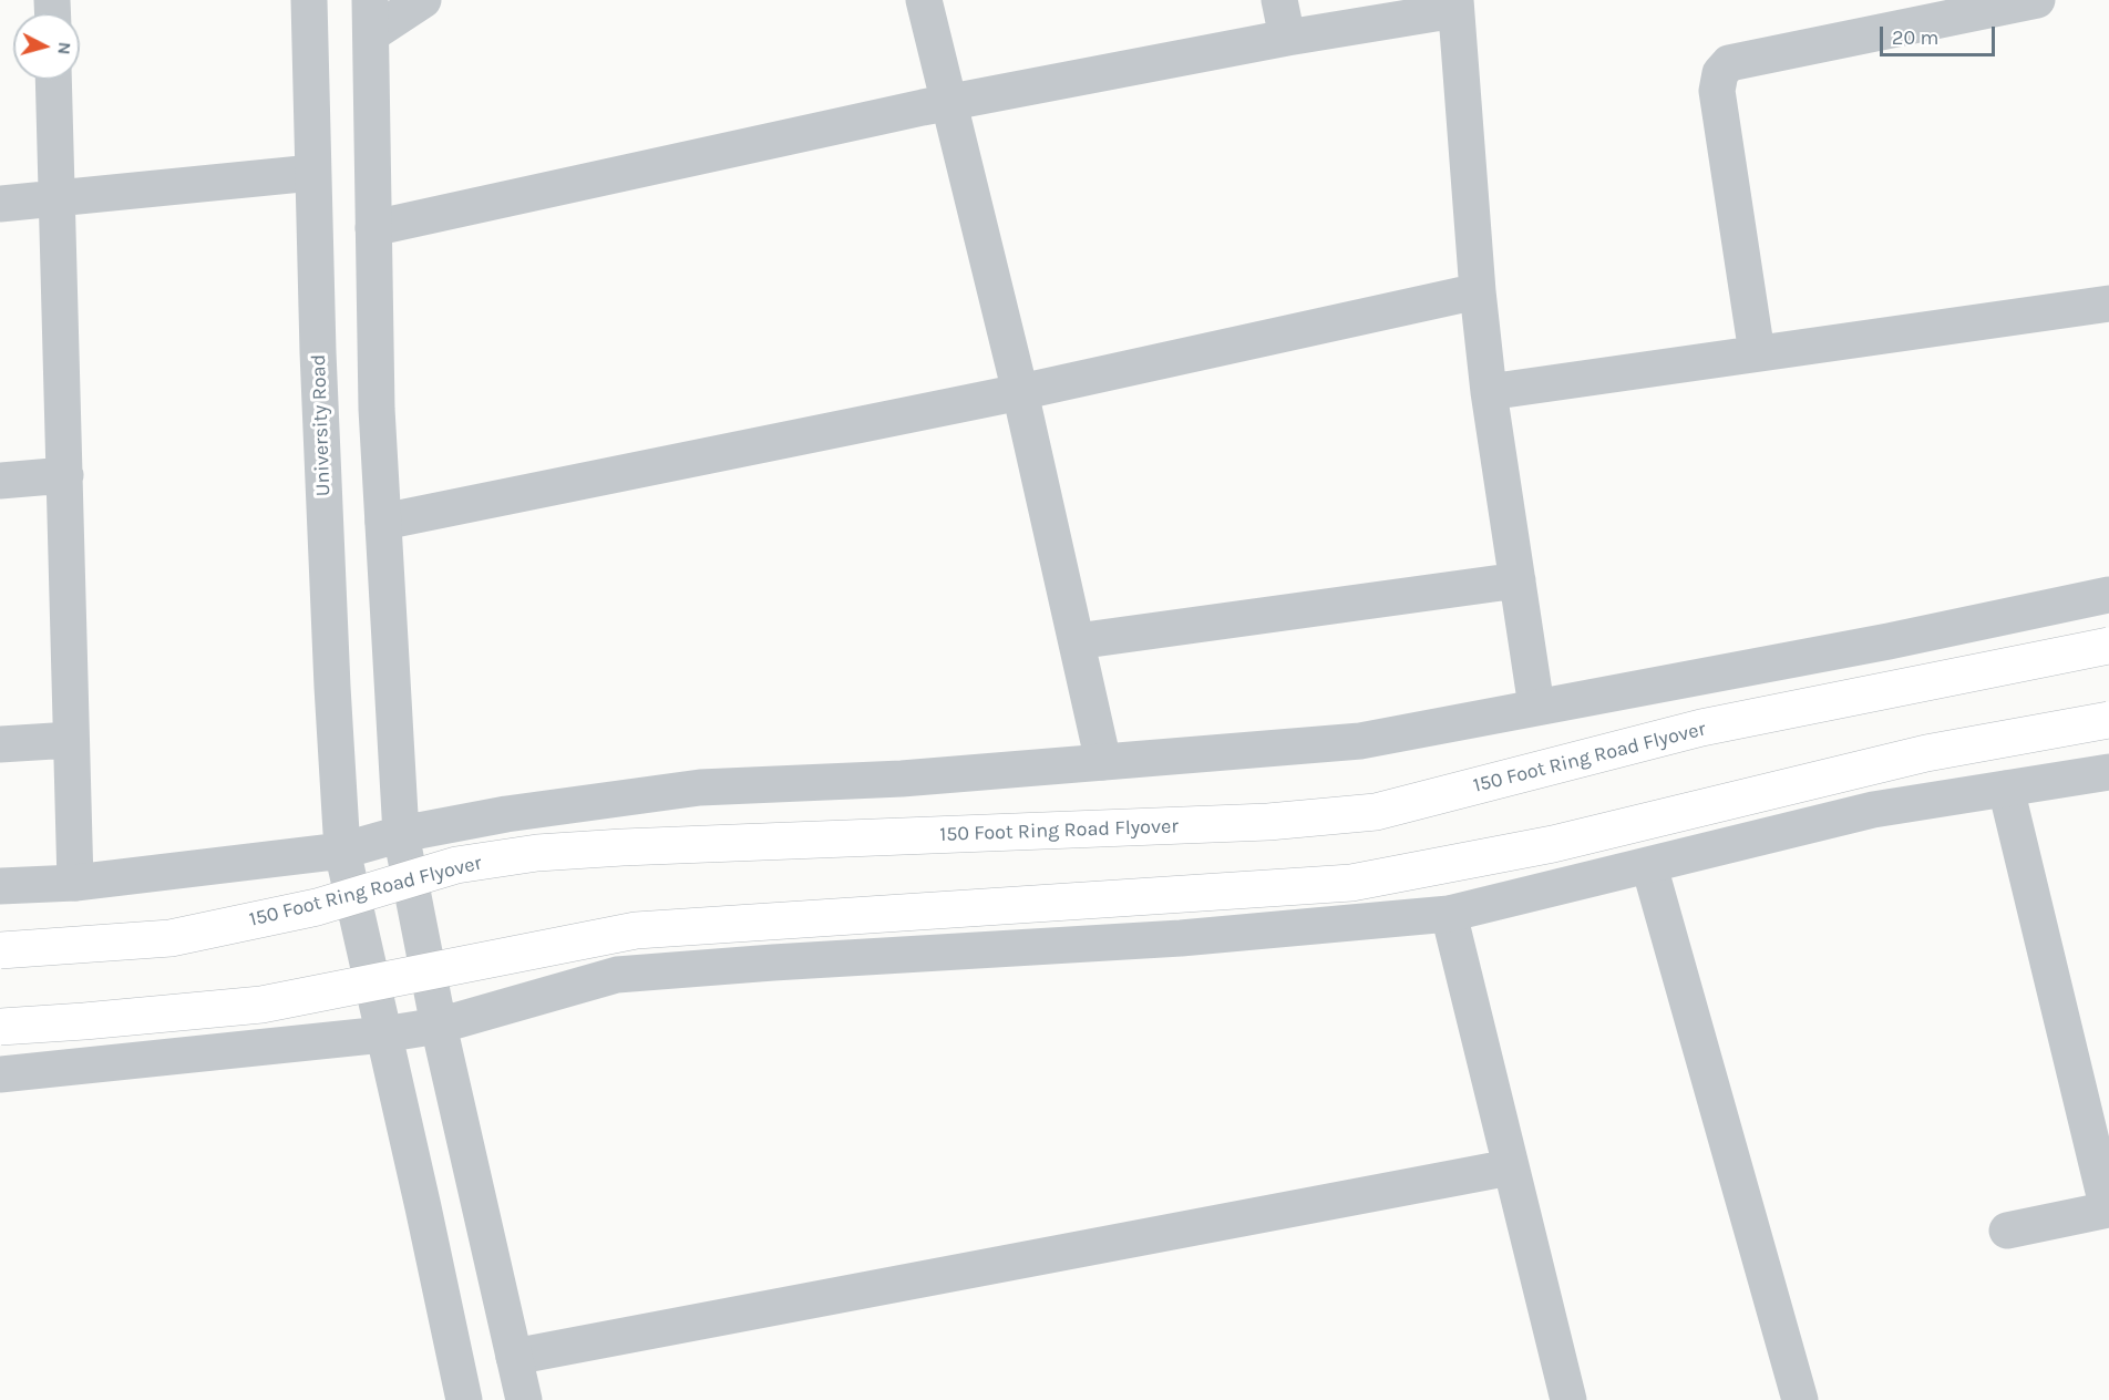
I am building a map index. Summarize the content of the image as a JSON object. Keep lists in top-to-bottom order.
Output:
{
  "streets": {
    "highway": ["150 Foot Ring Road Flyover"],
    "street": ["University Road"]
  },
  "scale_bar": "20 m",
  "north": "right"
}
